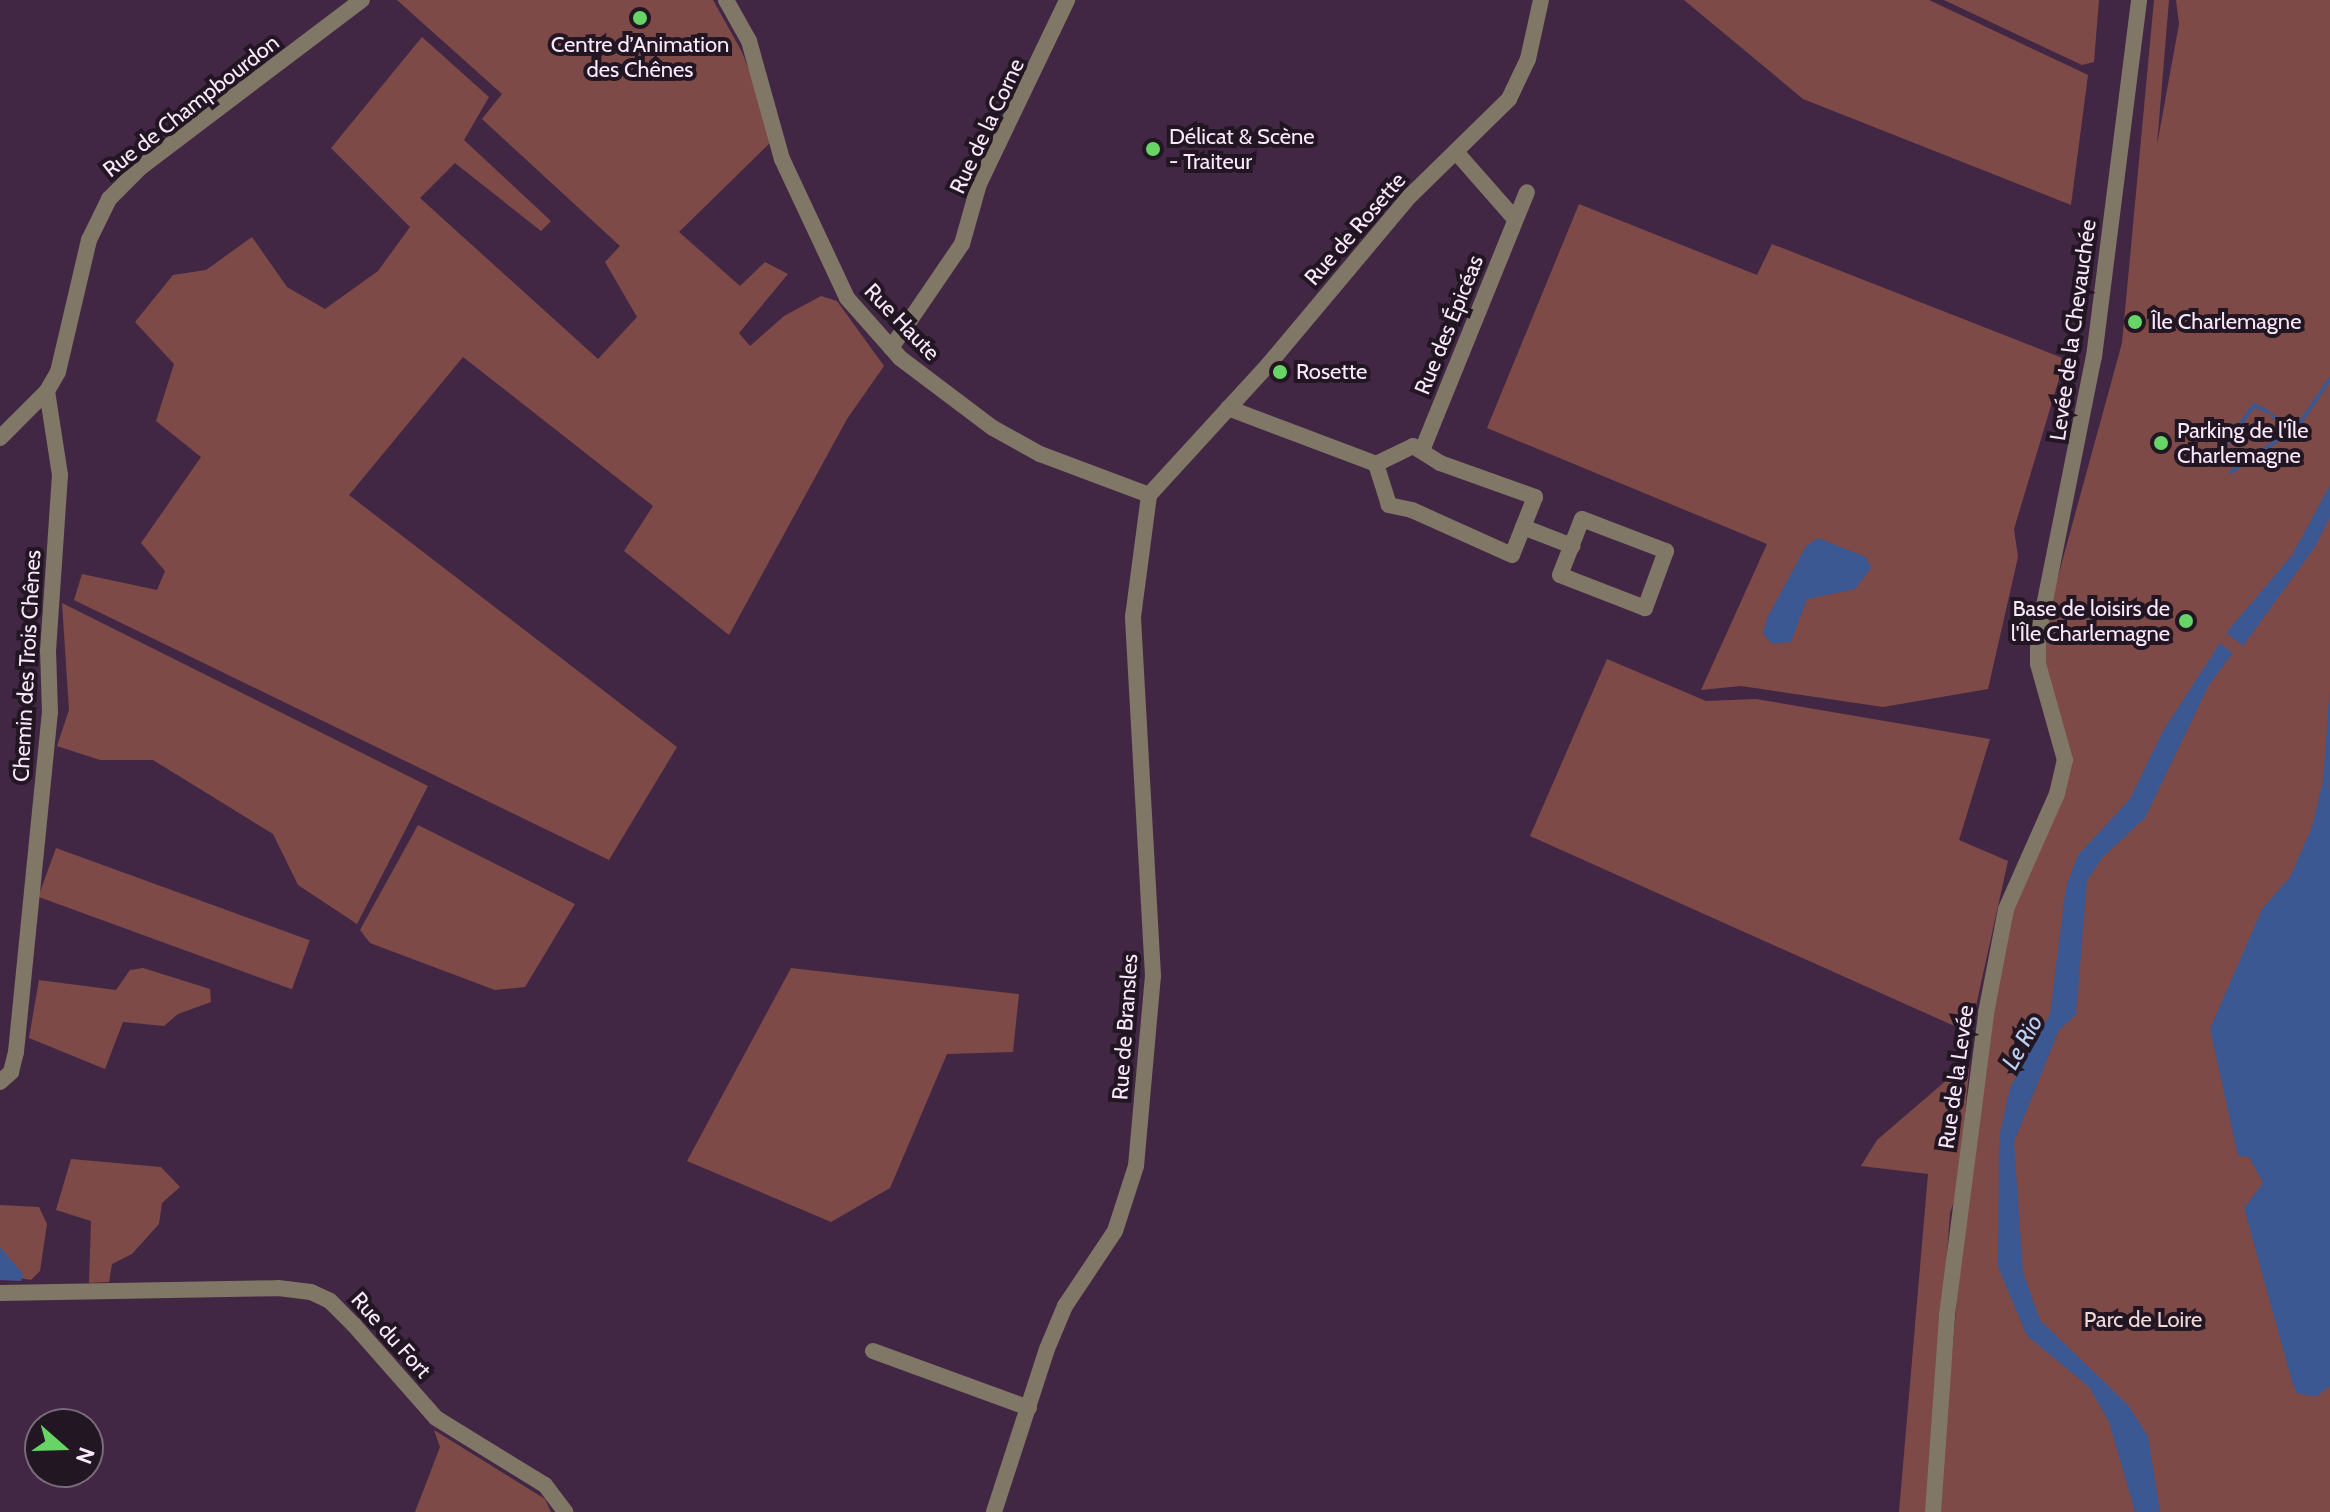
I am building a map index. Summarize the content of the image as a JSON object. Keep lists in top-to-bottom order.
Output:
{
  "streets": {
    "street": [
      "Rue de Champbourdon",
      "Rue de la Corne",
      "Rue de Rosette",
      "Rue Haute",
      "Rue des Épicéas",
      "Levée de la Chevauchée",
      "Chemin des Trois Chênes",
      "Rue de Bransles",
      "Rue de la Levée",
      "Rue du Fort"
    ]
  },
  "crossings": [
    ["Rue de Champbourdon", "Chemin des Trois Chênes"],
    ["Rue de la Corne", "Rue Haute"],
    ["Rue de Rosette", "Rue Haute"],
    ["Rue de Rosette", "Rue de Bransles"],
    ["Rue Haute", "Rue de Bransles"],
    ["Levée de la Chevauchée", "Rue de la Levée"]
  ],
  "water": ["Le Rio"],
  "parks": ["Parc de Loire"],
  "places": [
    "Centre d’Animation des Chênes",
    "Délicat & Scène - Traiteur",
    "Île Charlemagne",
    "Rosette",
    "Parking de l'Île Charlemagne",
    "Base de loisirs de l'Île Charlemagne"
  ],
  "north": "right"
}
